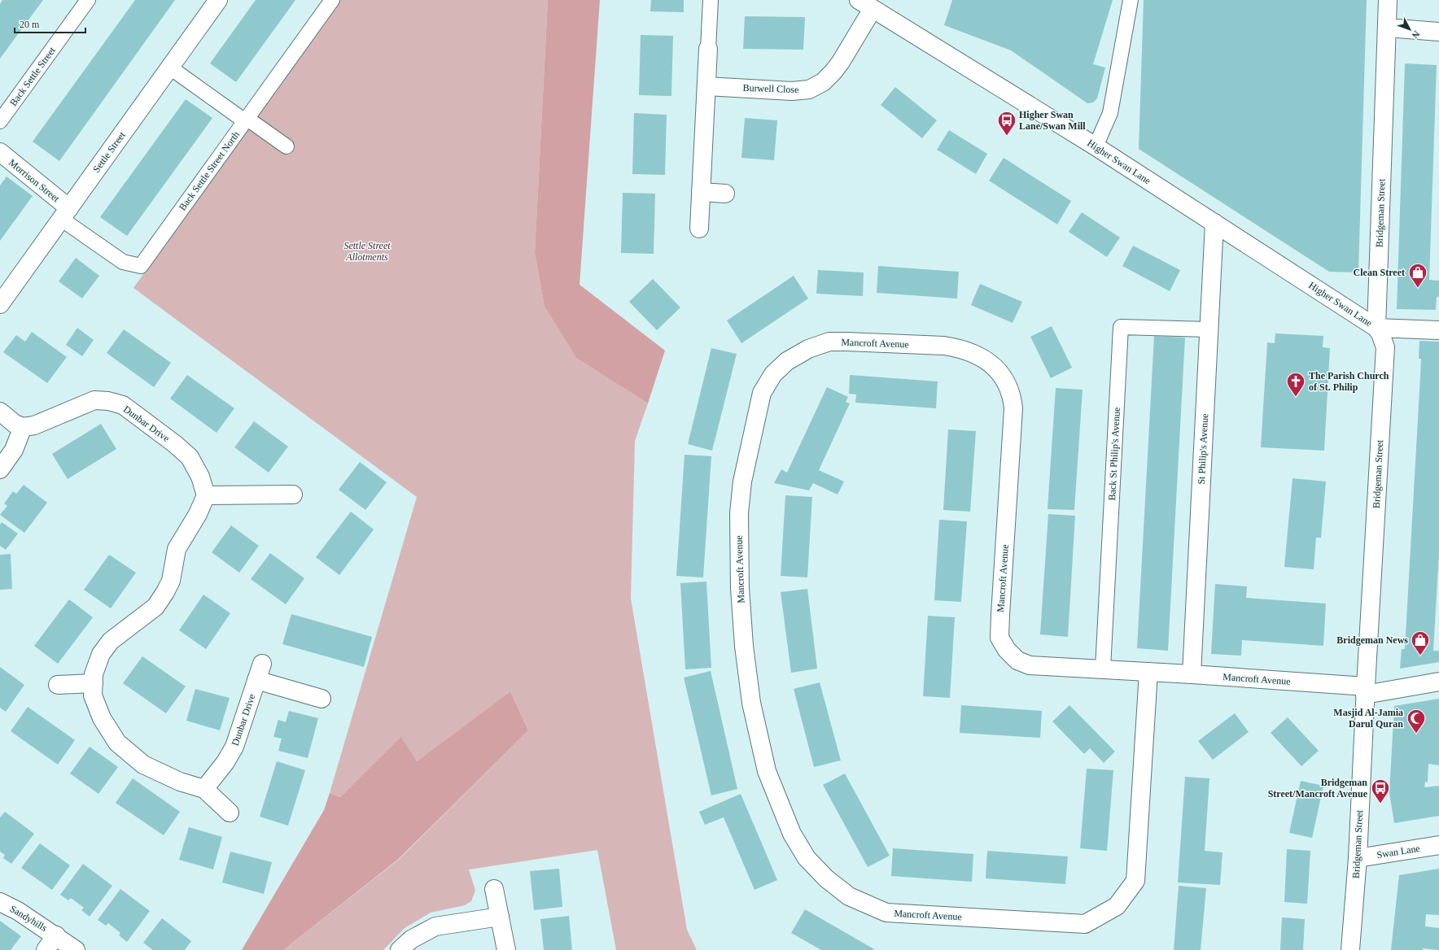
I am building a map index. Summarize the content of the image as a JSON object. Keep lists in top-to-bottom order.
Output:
{
  "streets": {
    "street": [
      "Burwell Close",
      "Settle Street",
      "Higher Swan Lane",
      "Morrison Street",
      "Bridgeman Street",
      "Mancroft Avenue",
      "Dunbar Drive",
      "St Philip's Avenue",
      "Swan Lane",
      "Sandyhills"
    ],
    "lane": ["Back Settle Street", "Back Settle Street North", "Back St Philip's Avenue"]
  },
  "crossings": [
    ["Burwell Close", "Higher Swan Lane"],
    ["Settle Street", "Back Settle Street North"],
    ["Settle Street", "Morrison Street"],
    ["Higher Swan Lane", "Bridgeman Street"],
    ["Higher Swan Lane", "St Philip's Avenue"],
    ["Back Settle Street North", "Morrison Street"],
    ["Bridgeman Street", "Mancroft Avenue"],
    ["Bridgeman Street", "Swan Lane"],
    ["Mancroft Avenue", "St Philip's Avenue"],
    ["Mancroft Avenue", "Back St Philip's Avenue"],
    ["St Philip's Avenue", "Back St Philip's Avenue"]
  ],
  "parks": ["Settle Street Allotments"],
  "places": {
    "bus stop": ["Higher Swan Lane/Swan Mill", "Bridgeman Street/Mancroft Avenue"],
    "shop": ["Clean Street", "Bridgeman News"],
    "church": ["The Parish Church of St. Philip"],
    "mosque": ["Masjid Al-Jamia Darul Quran"]
  },
  "scale_bar": "20 m",
  "north": "bottom right"
}
